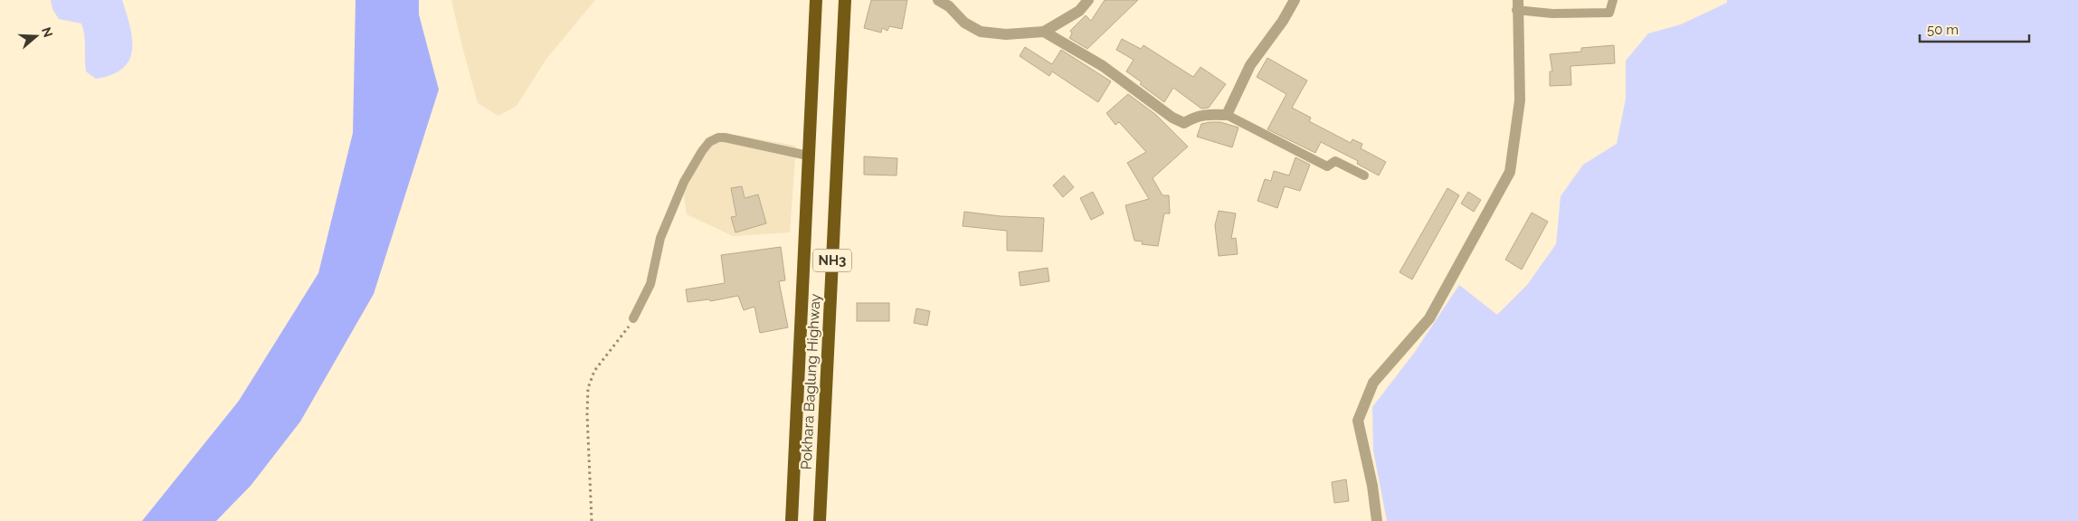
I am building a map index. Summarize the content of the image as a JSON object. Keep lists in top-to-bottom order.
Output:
{
  "streets": {
    "highway": ["NH3", "Pokhara Baglung Highway"]
  },
  "scale_bar": "50 m",
  "north": "right"
}
